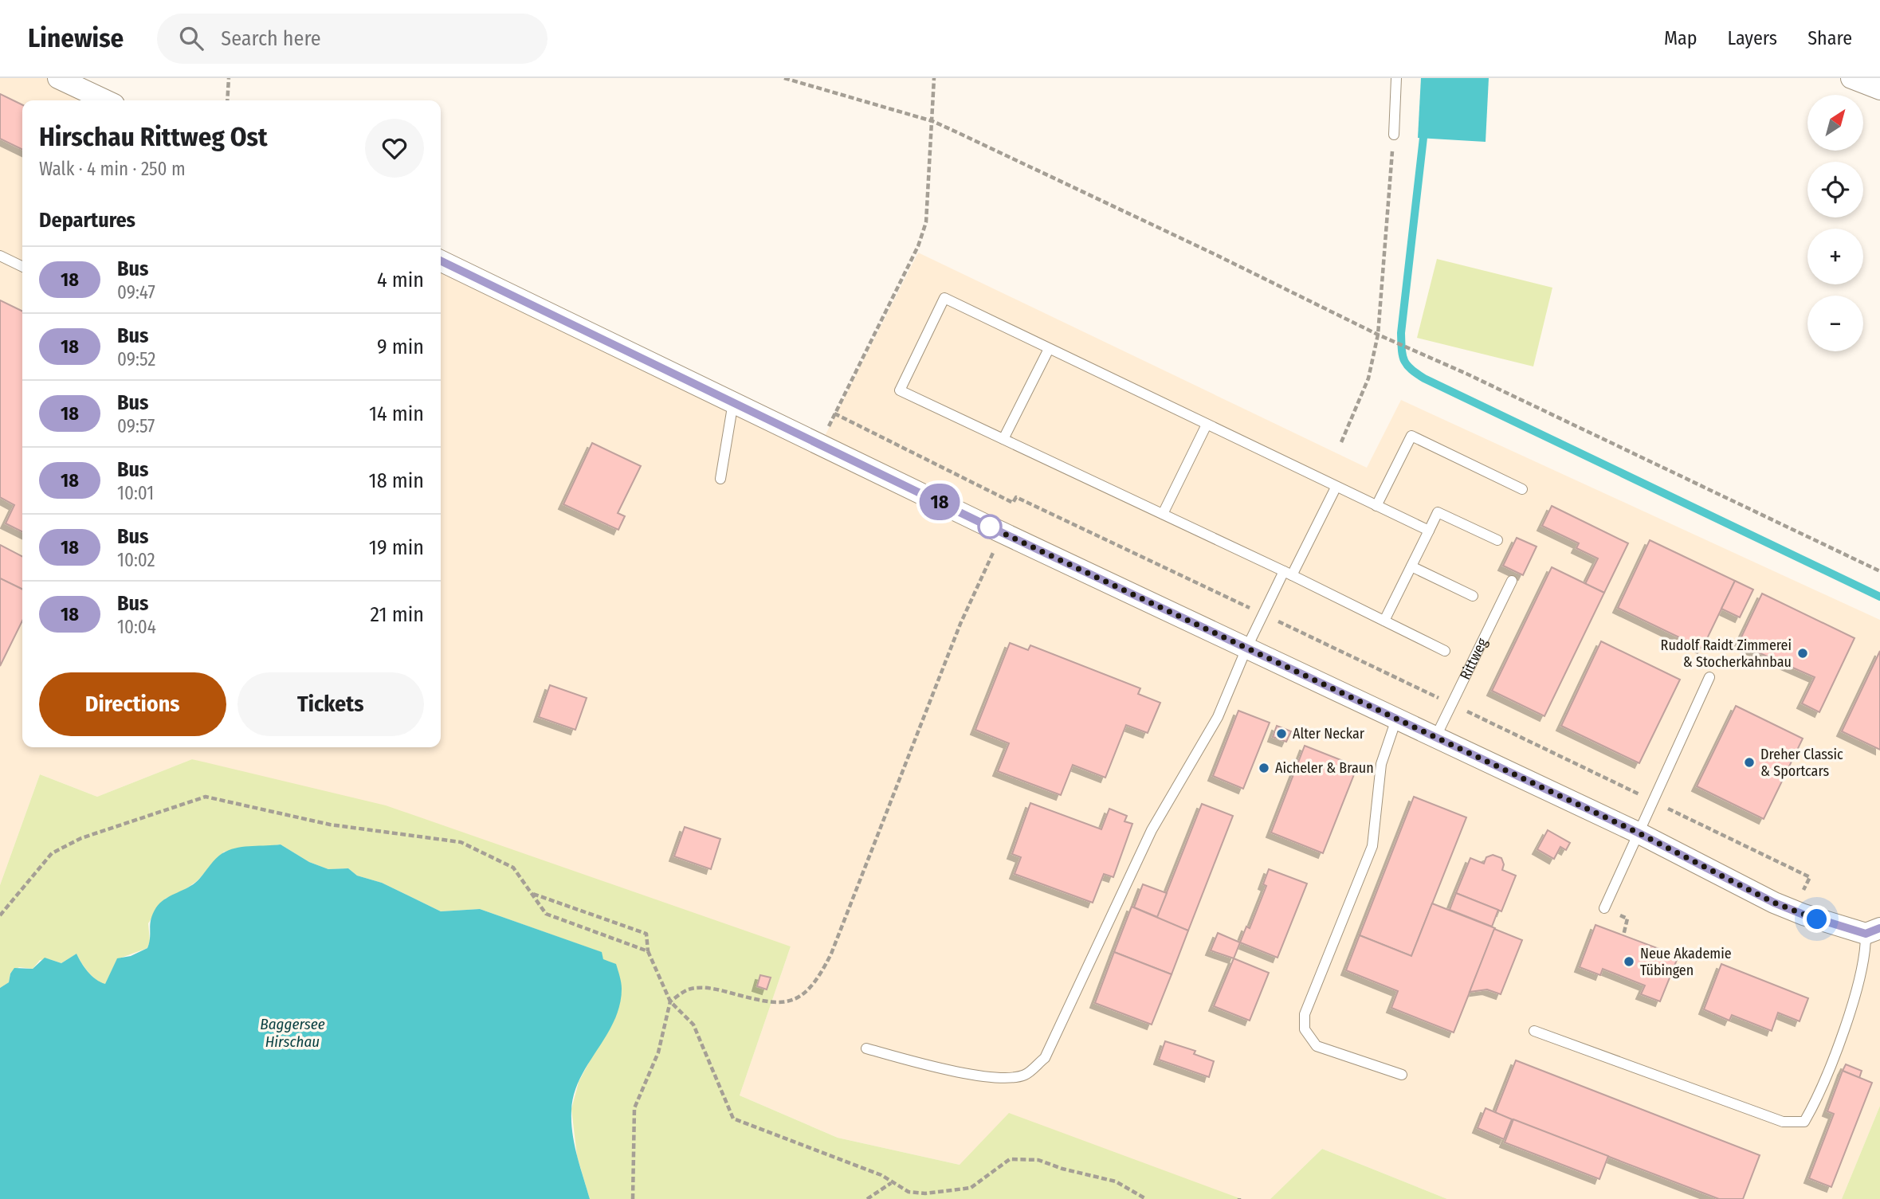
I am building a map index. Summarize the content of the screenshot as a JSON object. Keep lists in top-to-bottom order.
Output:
{
  "streets": {
    "lane": ["Rittweg"]
  },
  "water": ["Baggersee Hirschau"],
  "places": [
    "Rudolf Raidt Zimmerei & Stocherkahnbau",
    "Alter Neckar",
    "Dreher Classic & Sportcars",
    "Aicheler & Braun",
    "Neue Akademie Tübingen"
  ],
  "lines": ["bus line 18"],
  "north": "top right",
  "page": {
    "header": "Linewise",
    "search": "Search here",
    "nav": ["Map", "Layers", "Share"],
    "on_map": "18",
    "map_buttons": ["+", "−"],
    "heading": [
      ["Hirschau Rittweg Ost", "Walk · 4 min · 250 m"],
      "Departures"
    ],
    "list": [
      {
        "mark": "18",
        "name": "Bus",
        "note": "09:47",
        "value": "4 min"
      },
      {
        "mark": "18",
        "name": "Bus",
        "note": "09:52",
        "value": "9 min"
      },
      {
        "mark": "18",
        "name": "Bus",
        "note": "09:57",
        "value": "14 min"
      },
      {
        "mark": "18",
        "name": "Bus",
        "note": "10:01",
        "value": "18 min"
      },
      {
        "mark": "18",
        "name": "Bus",
        "note": "10:02",
        "value": "19 min"
      },
      {
        "mark": "18",
        "name": "Bus",
        "note": "10:04",
        "value": "21 min"
      }
    ],
    "buttons": ["Directions", "Tickets"]
  }
}
